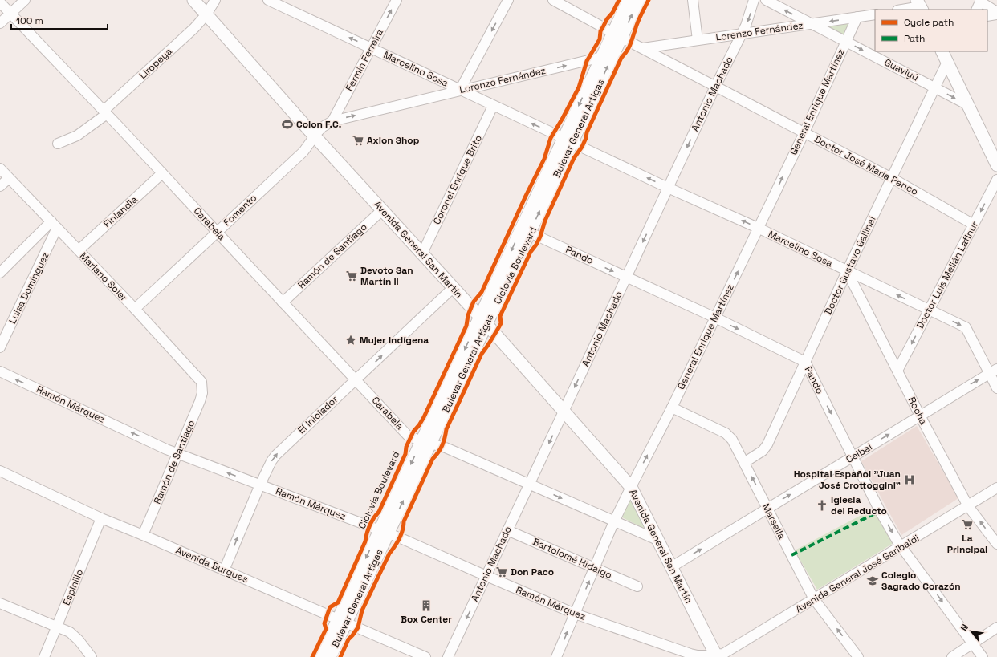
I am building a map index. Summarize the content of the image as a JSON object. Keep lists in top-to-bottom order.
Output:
{
  "streets": {
    "main road": ["Bulevar General Artigas", "Avenida General San Martín"],
    "street": [
      "Lorenzo Fernández",
      "Fermín Ferreira",
      "Liropeya",
      "Marcelino Sosa",
      "Guaviyú",
      "Antonio Machado",
      "General Enrique Martínez",
      "Doctor José María Penco",
      "Coronel Enrique Brito",
      "Fomento",
      "Finlandia",
      "Carabela",
      "Pando",
      "Ramón de Santiago",
      "Doctor Gustavo Gallinal",
      "Doctor Luis Melián Lafinur",
      "Mariano Soler",
      "Luisa Domínguez",
      "Ramón Márquez",
      "Rocha",
      "El Iniciador",
      "Ceibal",
      "Marsella",
      "Bartolomé Hidalgo",
      "Avenida Burgues",
      "Avenida General José Garibaldi",
      "Espinillo"
    ],
    "cycle path": ["Ciclovía Boulevard"]
  },
  "crossings": [
    ["Lorenzo Fernández", "Fermín Ferreira"],
    ["Lorenzo Fernández", "Marcelino Sosa"],
    ["Lorenzo Fernández", "Guaviyú"],
    ["Lorenzo Fernández", "Antonio Machado"],
    ["Lorenzo Fernández", "General Enrique Martínez"],
    ["Lorenzo Fernández", "Bulevar General Artigas"],
    ["Lorenzo Fernández", "Doctor José María Penco"],
    ["Lorenzo Fernández", "Fomento"],
    ["Lorenzo Fernández", "Avenida General San Martín"],
    ["Fermín Ferreira", "Marcelino Sosa"],
    ["Liropeya", "Carabela"],
    ["Liropeya", "Avenida General San Martín"],
    ["Marcelino Sosa", "Antonio Machado"],
    ["Marcelino Sosa", "General Enrique Martínez"],
    ["Marcelino Sosa", "Bulevar General Artigas"],
    ["Marcelino Sosa", "Coronel Enrique Brito"],
    ["Marcelino Sosa", "Doctor Gustavo Gallinal"],
    ["Marcelino Sosa", "Doctor Luis Melián Lafinur"],
    ["Marcelino Sosa", "Rocha"],
    ["Marcelino Sosa", "Ceibal"],
    ["Guaviyú", "General Enrique Martínez"],
    ["Guaviyú", "Doctor Gustavo Gallinal"],
    ["Antonio Machado", "Doctor José María Penco"],
    ["Antonio Machado", "Carabela"],
    ["Antonio Machado", "Avenida General San Martín"],
    ["Antonio Machado", "Pando"],
    ["Antonio Machado", "Ramón Márquez"],
    ["Antonio Machado", "Bartolomé Hidalgo"],
    ["General Enrique Martínez", "Doctor José María Penco"],
    ["General Enrique Martínez", "Carabela"],
    ["General Enrique Martínez", "Avenida General San Martín"],
    ["General Enrique Martínez", "Pando"],
    ["General Enrique Martínez", "Ramón Márquez"],
    ["General Enrique Martínez", "Marsella"],
    ["General Enrique Martínez", "Bartolomé Hidalgo"],
    ["Bulevar General Artigas", "Doctor José María Penco"],
    ["Bulevar General Artigas", "Carabela"],
    ["Bulevar General Artigas", "Avenida General San Martín"],
    ["Bulevar General Artigas", "Pando"],
    ["Bulevar General Artigas", "Ramón Márquez"],
    ["Bulevar General Artigas", "Avenida Burgues"],
    ["Doctor José María Penco", "Doctor Gustavo Gallinal"],
    ["Doctor José María Penco", "Doctor Luis Melián Lafinur"],
    ["Coronel Enrique Brito", "Avenida General San Martín"],
    ["Fomento", "Carabela"],
    ["Fomento", "Avenida General San Martín"],
    ["Fomento", "Mariano Soler"],
    ["Finlandia", "Carabela"],
    ["Finlandia", "Mariano Soler"],
    ["Carabela", "Avenida General San Martín"],
    ["Carabela", "Ramón de Santiago"],
    ["Carabela", "El Iniciador"],
    ["Avenida General San Martín", "Ramón de Santiago"],
    ["Avenida General San Martín", "Ramón Márquez"],
    ["Avenida General San Martín", "El Iniciador"],
    ["Avenida General San Martín", "Ceibal"],
    ["Avenida General San Martín", "Avenida General José Garibaldi"],
    ["Pando", "Doctor Gustavo Gallinal"],
    ["Pando", "Ceibal"],
    ["Pando", "Avenida General José Garibaldi"],
    ["Ramón de Santiago", "Mariano Soler"],
    ["Ramón de Santiago", "Ramón Márquez"],
    ["Ramón de Santiago", "Avenida Burgues"],
    ["Doctor Gustavo Gallinal", "Rocha"],
    ["Doctor Gustavo Gallinal", "Marsella"],
    ["Doctor Luis Melián Lafinur", "Rocha"],
    ["Mariano Soler", "Luisa Domínguez"],
    ["Ramón Márquez", "El Iniciador"],
    ["Ramón Márquez", "Avenida General José Garibaldi"],
    ["Rocha", "Ceibal"],
    ["Rocha", "Avenida General José Garibaldi"],
    ["El Iniciador", "Avenida Burgues"],
    ["Ceibal", "Marsella"],
    ["Marsella", "Avenida General José Garibaldi"],
    ["Avenida Burgues", "Espinillo"]
  ],
  "one_way": [
    "Fermín Ferreira",
    "Antonio Machado",
    "General Enrique Martínez",
    "Pando",
    "Doctor Luis Melián Lafinur",
    "Ramón Márquez",
    "El Iniciador",
    "Ceibal",
    "Marsella"
  ],
  "places": {
    "sports": ["Colon F.C."],
    "supermarket": [
      "Axion Shop",
      "Devoto San Martín II",
      "La Principal",
      "Don Paco"
    ],
    "place": ["Mujer Indígena"],
    "hospital": ["Hospital Español \"Juan José Crottoggini\""],
    "church": ["Iglesia del Reducto"],
    "school or university": ["Colegio Sagrado Corazón"],
    "building": ["Box Center"]
  },
  "legend": ["Cycle path", "Path"],
  "scale_bar": "100 m",
  "north": "top left"
}
